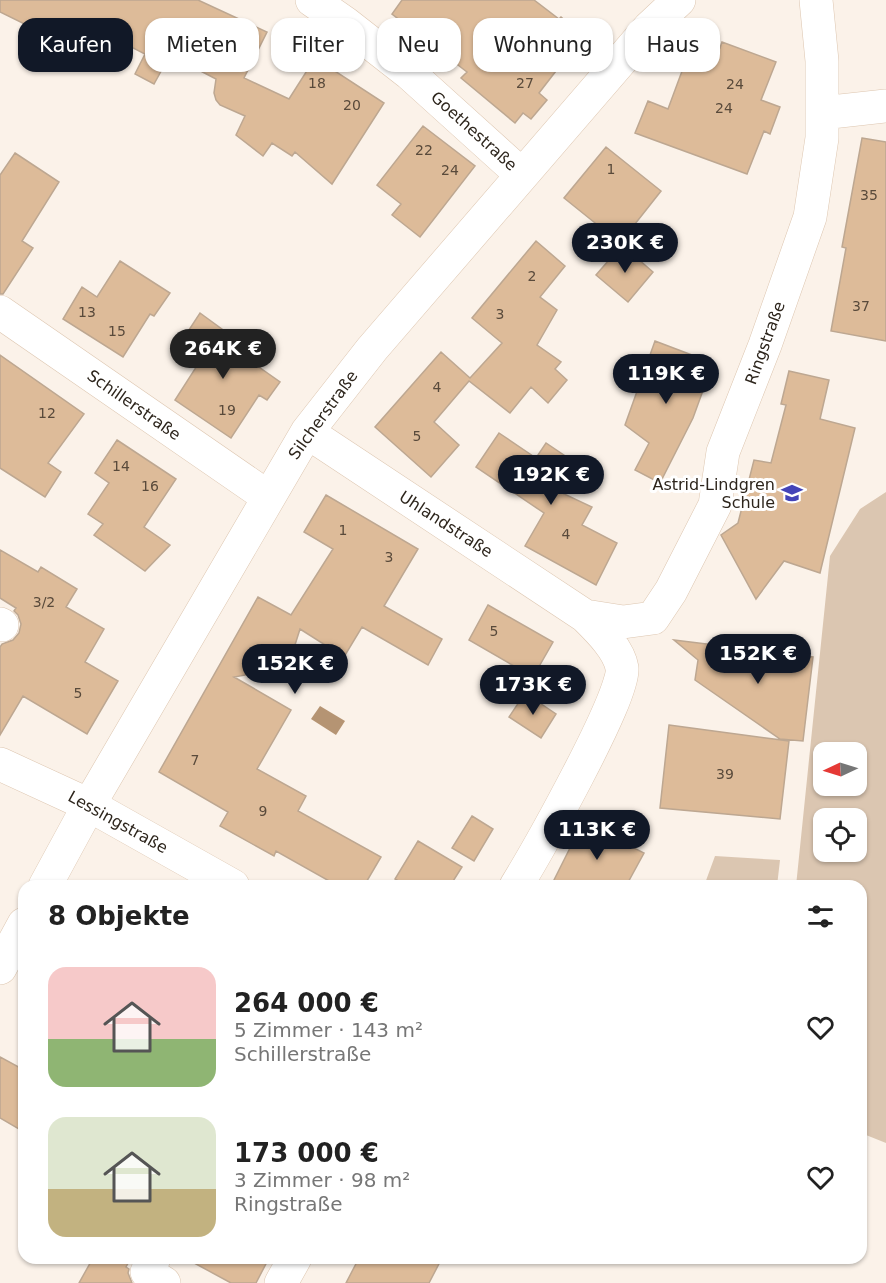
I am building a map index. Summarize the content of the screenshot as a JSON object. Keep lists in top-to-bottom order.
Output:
{
  "streets": {
    "street": [
      "Goethestraße",
      "Ringstraße",
      "Schillerstraße",
      "Silcherstraße",
      "Uhlandstraße",
      "Lessingstraße"
    ]
  },
  "crossings": [
    ["Goethestraße", "Silcherstraße"],
    ["Ringstraße", "Uhlandstraße"],
    ["Schillerstraße", "Silcherstraße"],
    ["Silcherstraße", "Uhlandstraße"],
    ["Silcherstraße", "Lessingstraße"]
  ],
  "places": {
    "school or university": ["Astrid-Lindgren Schule"]
  },
  "house_numbers": [
    "18",
    "27",
    "24",
    "20",
    "24",
    "22",
    "1",
    "24",
    "35",
    "2",
    "37",
    "13",
    "3",
    "15",
    "4",
    "19",
    "12",
    "5",
    "14",
    "16",
    "1",
    "4",
    "3",
    "3/2",
    "5",
    "5",
    "7",
    "39",
    "9"
  ],
  "north": "left",
  "page": {
    "chip": [
      "Kaufen",
      "Mieten",
      "Filter",
      "Neu",
      "Wohnung",
      "Haus"
    ],
    "price": [
      "230K €",
      "264K €",
      "119K €",
      "192K €",
      "152K €",
      "152K €",
      "173K €",
      "113K €"
    ],
    "heading": "8 Objekte",
    "list": [
      {
        "name": "264 000 €",
        "note": "5 Zimmer · 143 m² · Schillerstraße"
      },
      {
        "name": "173 000 €",
        "note": "3 Zimmer · 98 m² · Ringstraße"
      }
    ]
  }
}
